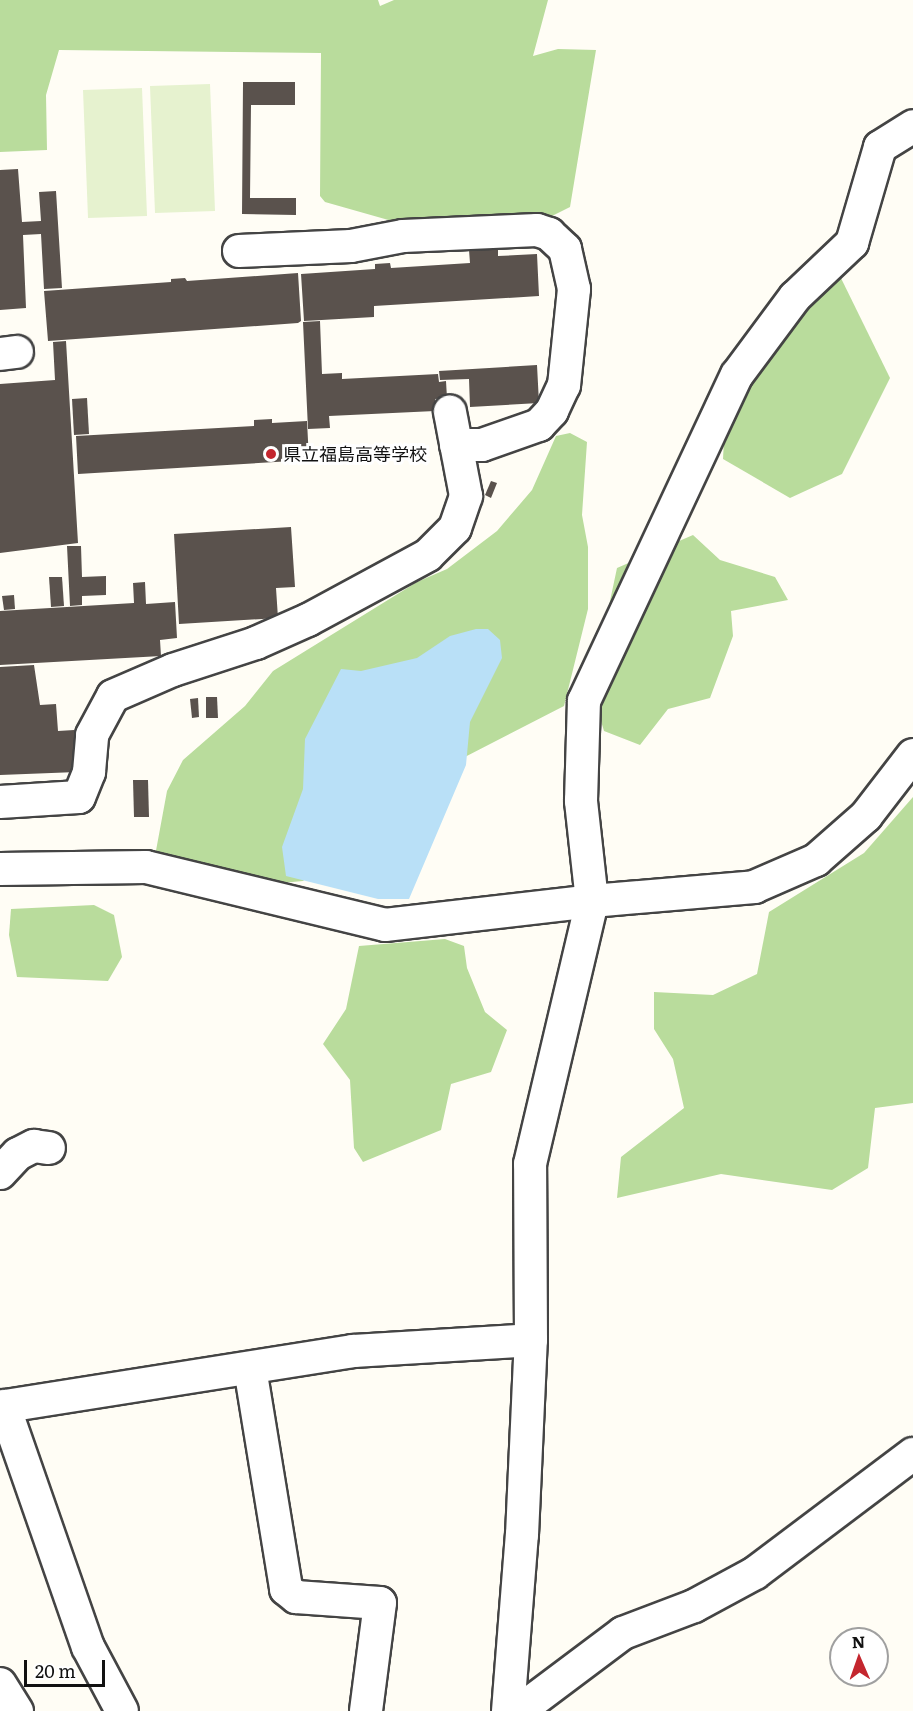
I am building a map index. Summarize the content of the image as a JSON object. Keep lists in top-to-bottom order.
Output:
{
  "places": ["県立福島高等学校"],
  "scale_bar": "20 m",
  "north": "top"
}
